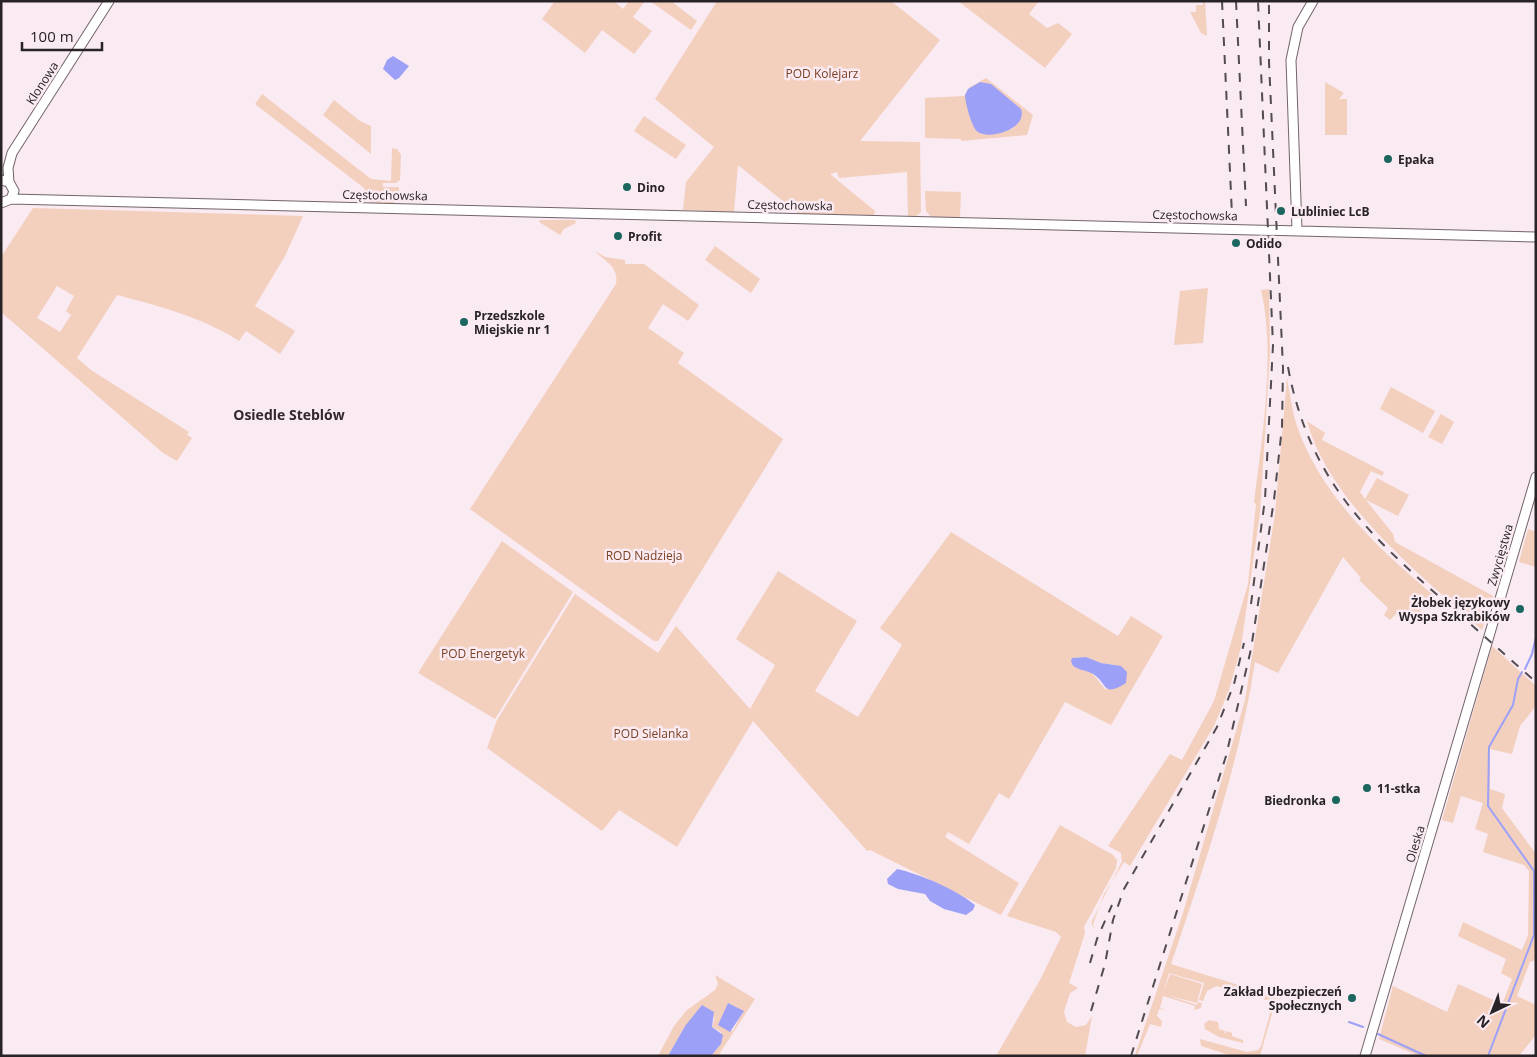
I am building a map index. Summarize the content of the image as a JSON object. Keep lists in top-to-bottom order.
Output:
{
  "streets": {
    "main road": [
      "Klonowa",
      "Częstochowska",
      "Zwycięstwa",
      "Oleska"
    ]
  },
  "crossings": [
    ["Zwycięstwa", "Oleska"]
  ],
  "districts": ["Osiedle Steblów"],
  "parks": [
    "POD Kolejarz",
    "ROD Nadzieja",
    "POD Energetyk",
    "POD Sielanka"
  ],
  "places": [
    "Epaka",
    "Dino",
    "Lubliniec LcB",
    "Profit",
    "Odido",
    "Przedszkole Miejskie nr 1",
    "Żłobek językowy Wyspa Szkrabików",
    "11-stka",
    "Biedronka",
    "Zakład Ubezpieczeń Społecznych"
  ],
  "scale_bar": "100 m",
  "north": "bottom left"
}
